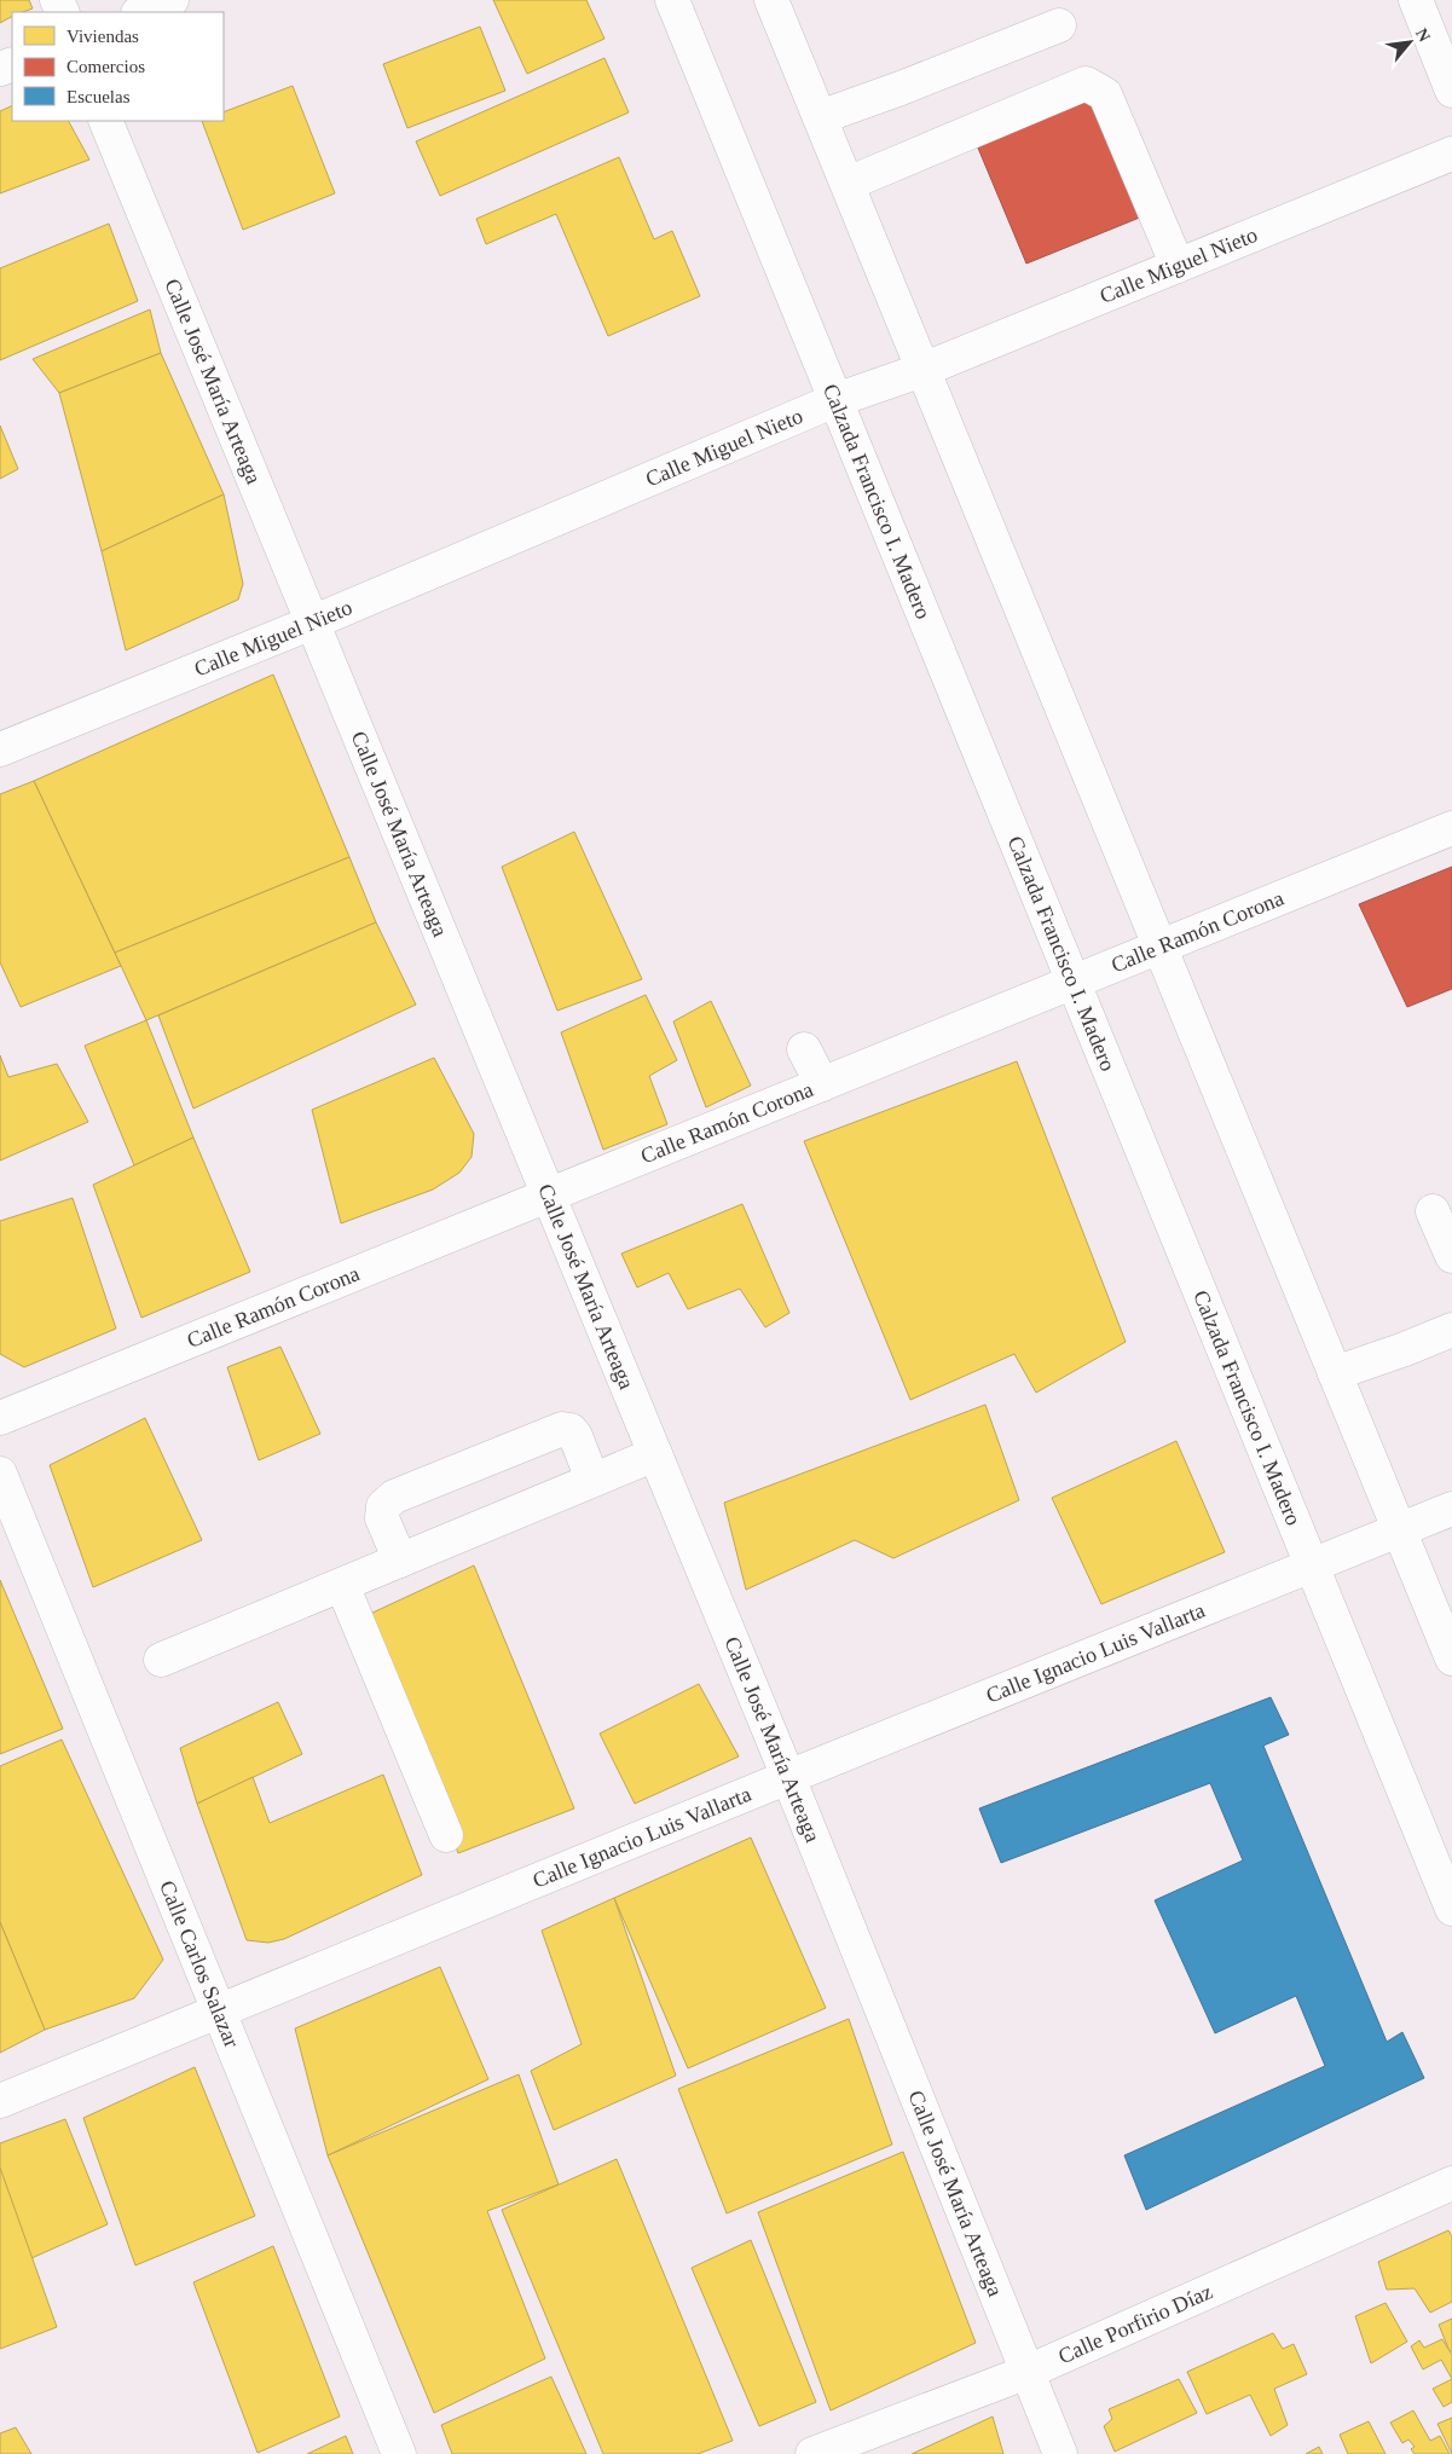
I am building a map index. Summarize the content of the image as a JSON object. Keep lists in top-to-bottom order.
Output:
{
  "streets": {
    "street": [
      "Calle Miguel Nieto",
      "Calle José María Arteaga",
      "Calzada Francisco I. Madero",
      "Calle Ramón Corona",
      "Calle Ignacio Luis Vallarta",
      "Calle Carlos Salazar",
      "Calle Porfirio Díaz"
    ]
  },
  "crossings": [
    ["Calle Miguel Nieto", "Calle José María Arteaga"],
    ["Calle Miguel Nieto", "Calzada Francisco I. Madero"],
    ["Calle José María Arteaga", "Calle Ramón Corona"],
    ["Calle José María Arteaga", "Calle Ignacio Luis Vallarta"],
    ["Calle José María Arteaga", "Calle Porfirio Díaz"],
    ["Calzada Francisco I. Madero", "Calle Ramón Corona"],
    ["Calzada Francisco I. Madero", "Calle Ignacio Luis Vallarta"],
    ["Calle Ignacio Luis Vallarta", "Calle Carlos Salazar"]
  ],
  "legend": ["Viviendas", "Comercios", "Escuelas"],
  "north": "top right"
}
